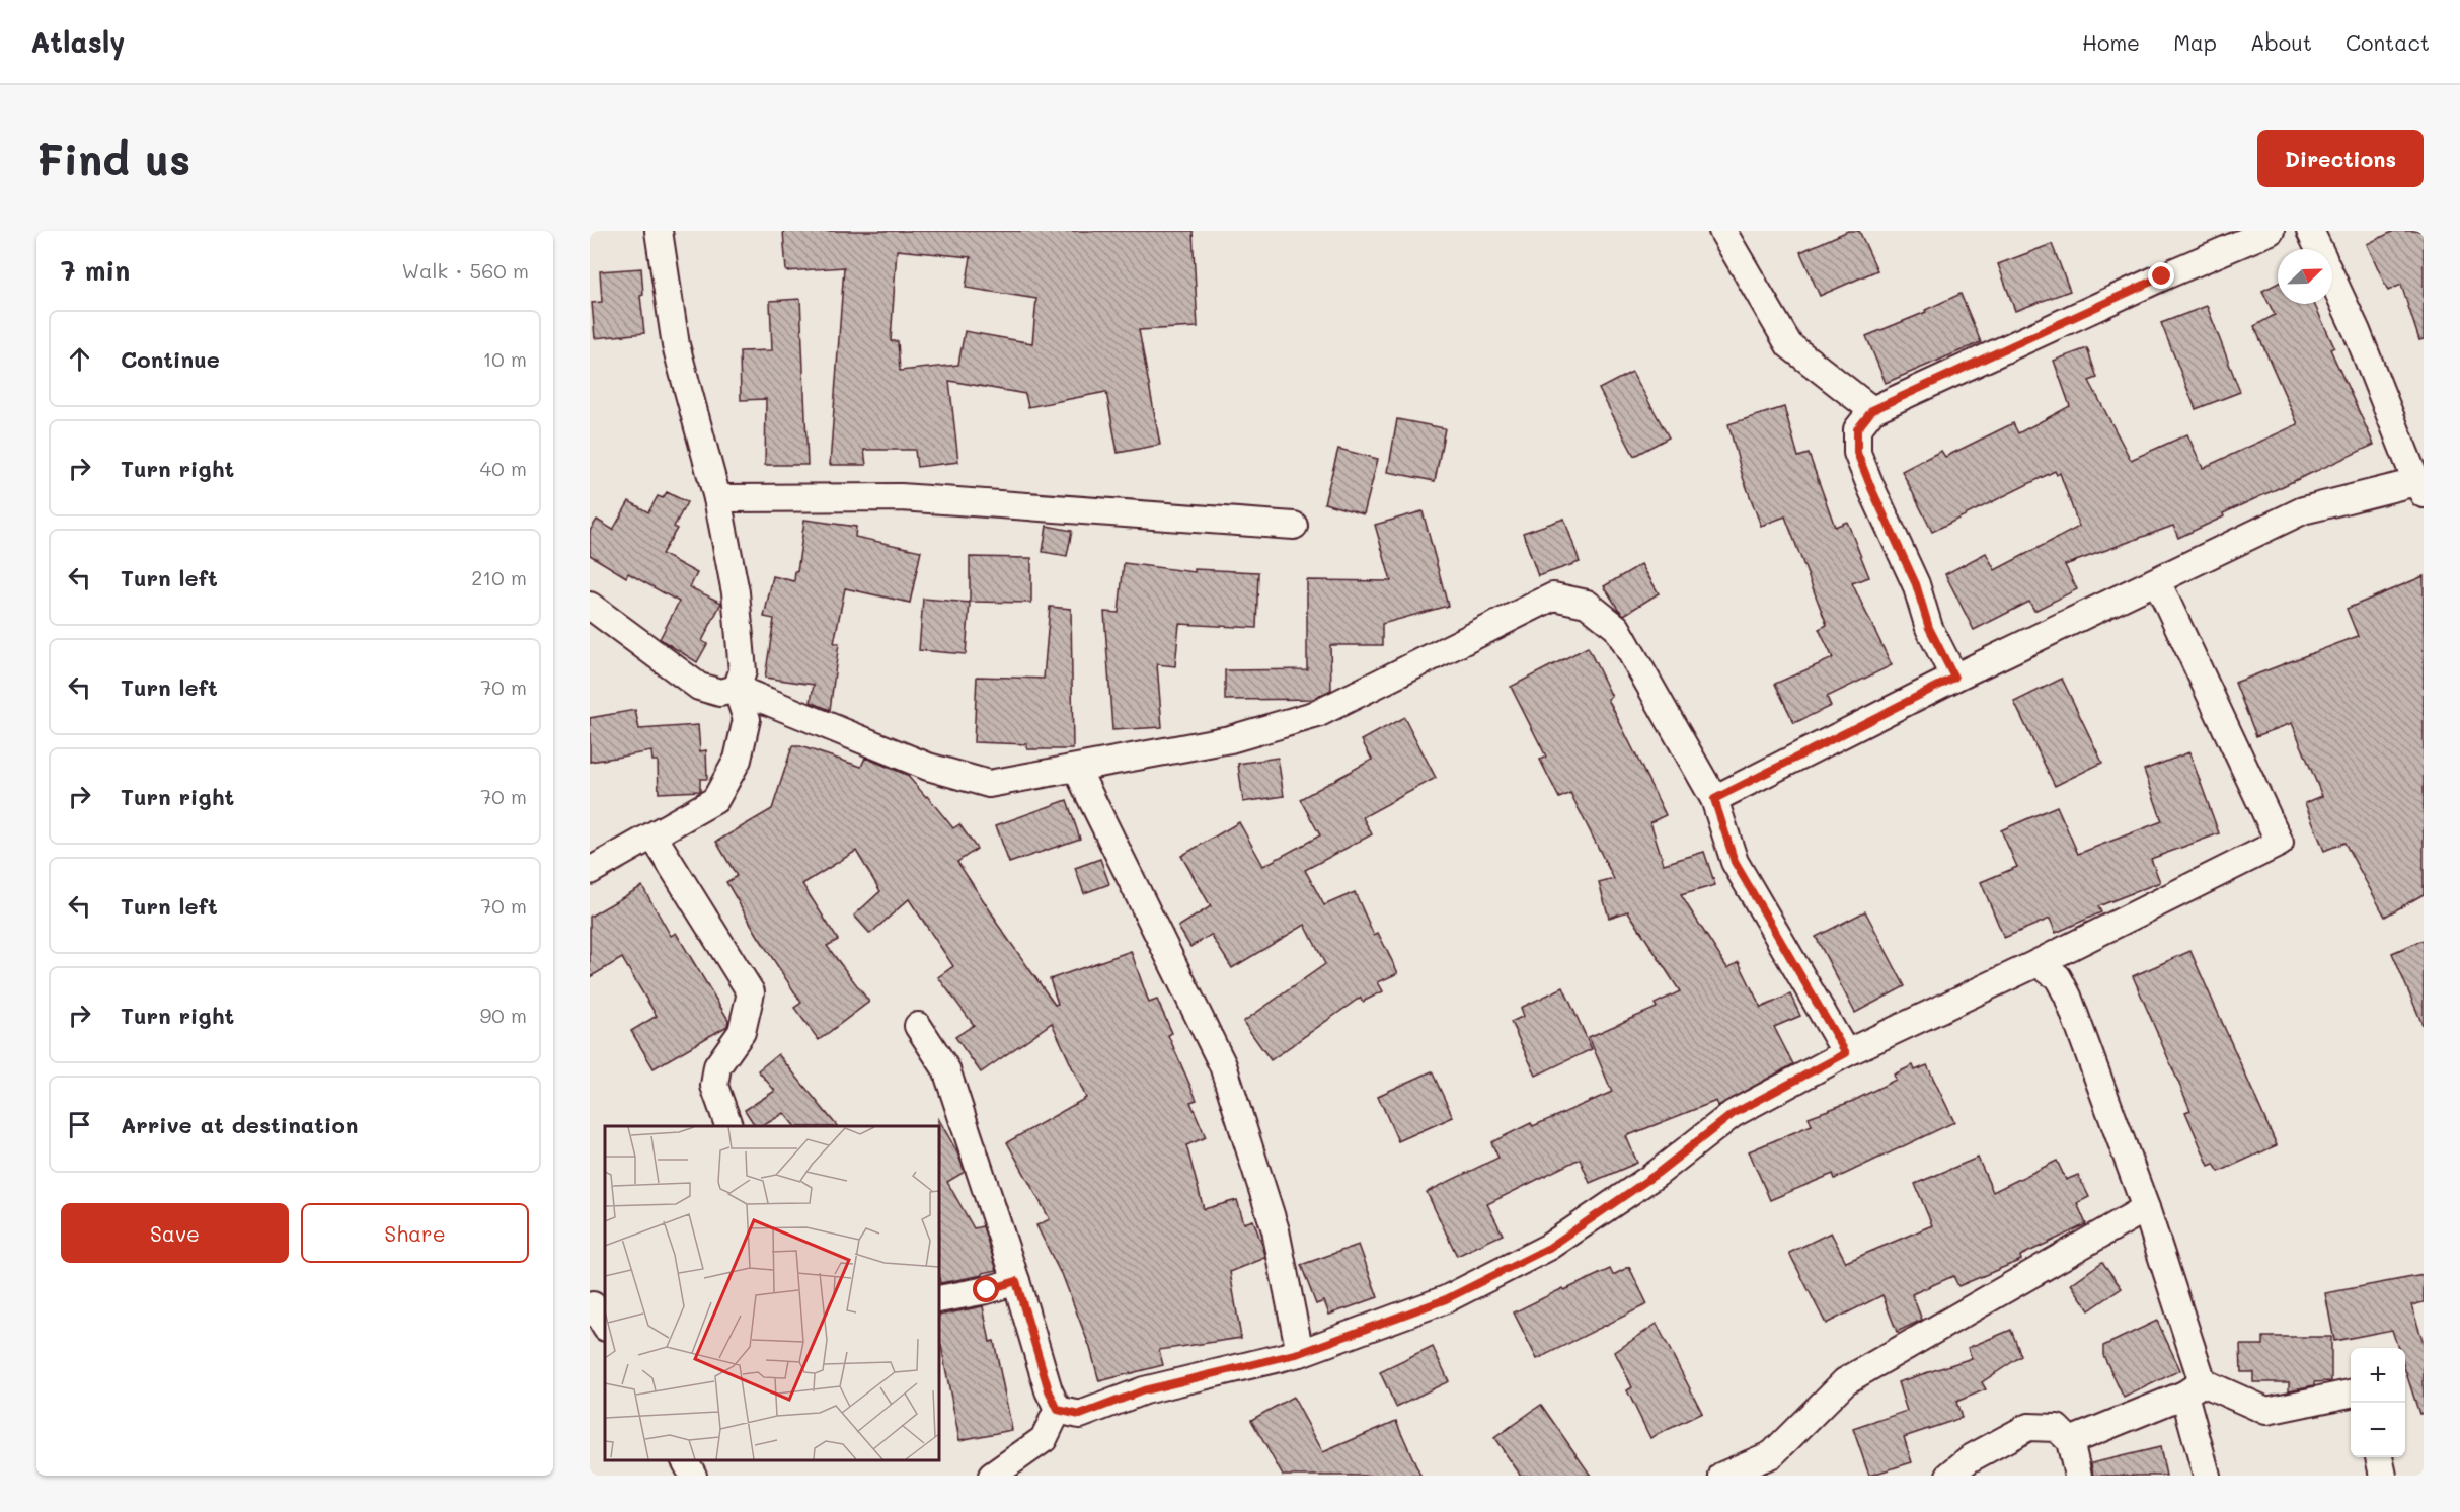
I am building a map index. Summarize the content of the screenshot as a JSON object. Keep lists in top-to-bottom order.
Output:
{
  "north": "top right",
  "page": {
    "header": "Atlasly",
    "nav": [
      "Home",
      "Map",
      "About",
      "Contact"
    ],
    "buttons": [
      "Directions",
      ["Save", "Share"]
    ],
    "title": "Find us",
    "heading": ["7 min", "Walk · 560 m"],
    "list": [
      ["Continue", "10 m"],
      ["Turn right", "40 m"],
      ["Turn left", "210 m"],
      ["Turn left", "70 m"],
      ["Turn right", "70 m"],
      ["Turn left", "70 m"],
      ["Turn right", "90 m"],
      "Arrive at destination"
    ],
    "map_buttons": ["+", "−"]
  }
}
